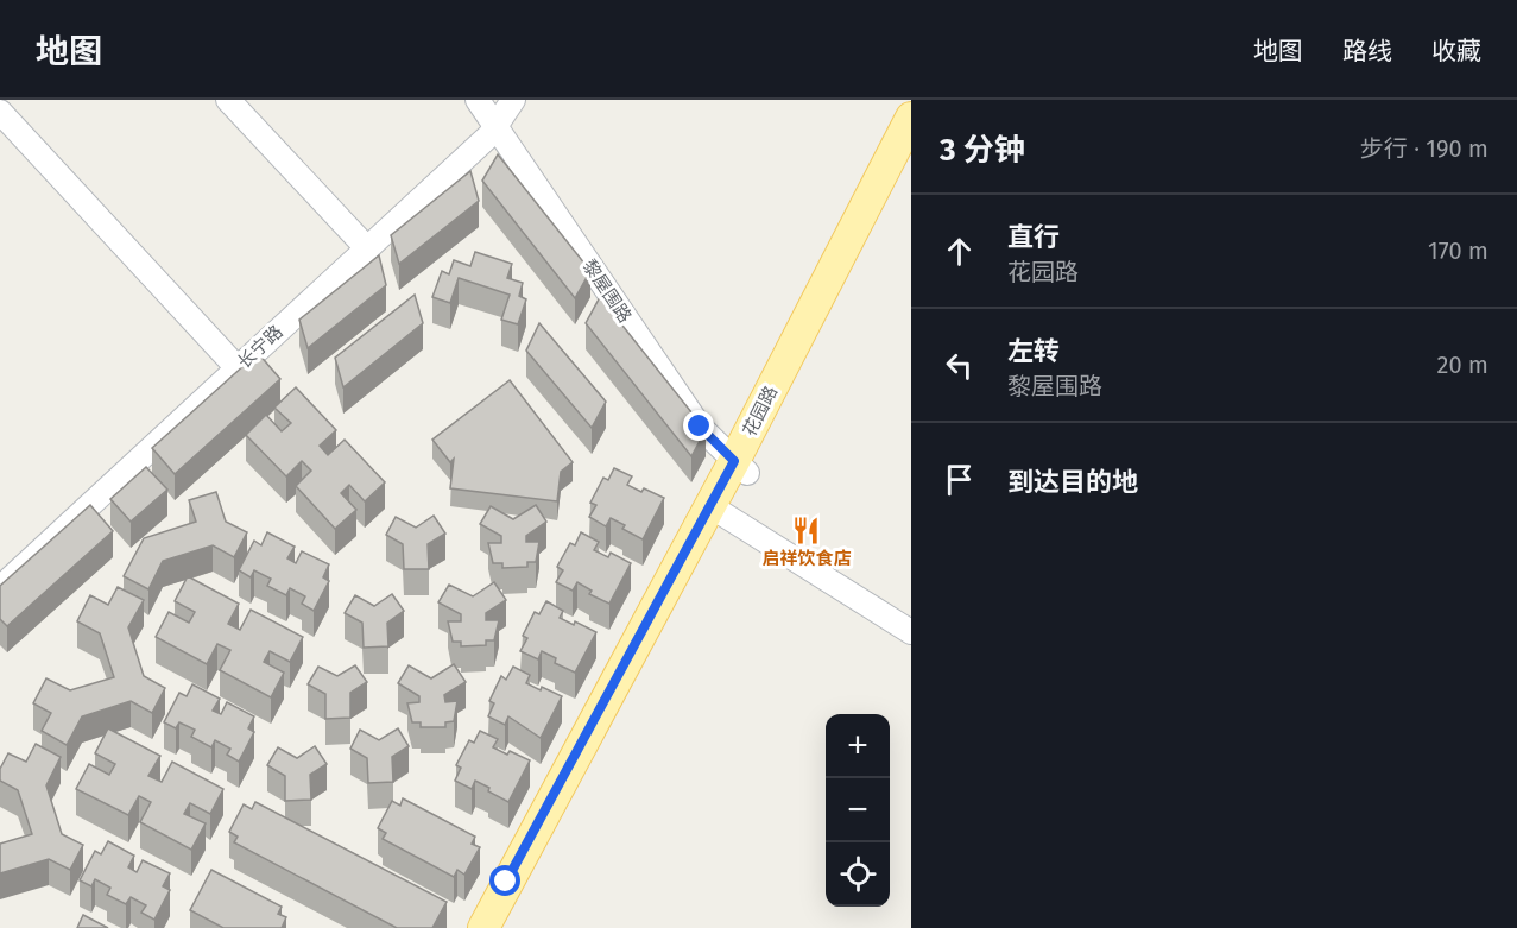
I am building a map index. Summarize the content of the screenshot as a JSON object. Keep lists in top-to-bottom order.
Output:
{
  "streets": {
    "main road": ["花园路"],
    "street": ["黎屋围路", "长宁路"]
  },
  "crossings": [
    ["黎屋围路", "长宁路"],
    ["黎屋围路", "花园路"]
  ],
  "places": {
    "restaurant": ["启祥饮食店"]
  },
  "page": {
    "header": "地图",
    "nav": ["地图", "路线", "收藏"],
    "heading": ["3 分钟", "步行 · 190 m"],
    "list": [
      ["直行", "花园路", "170 m"],
      ["左转", "黎屋围路", "20 m"],
      "到达目的地"
    ],
    "map_buttons": ["+", "−"]
  }
}
